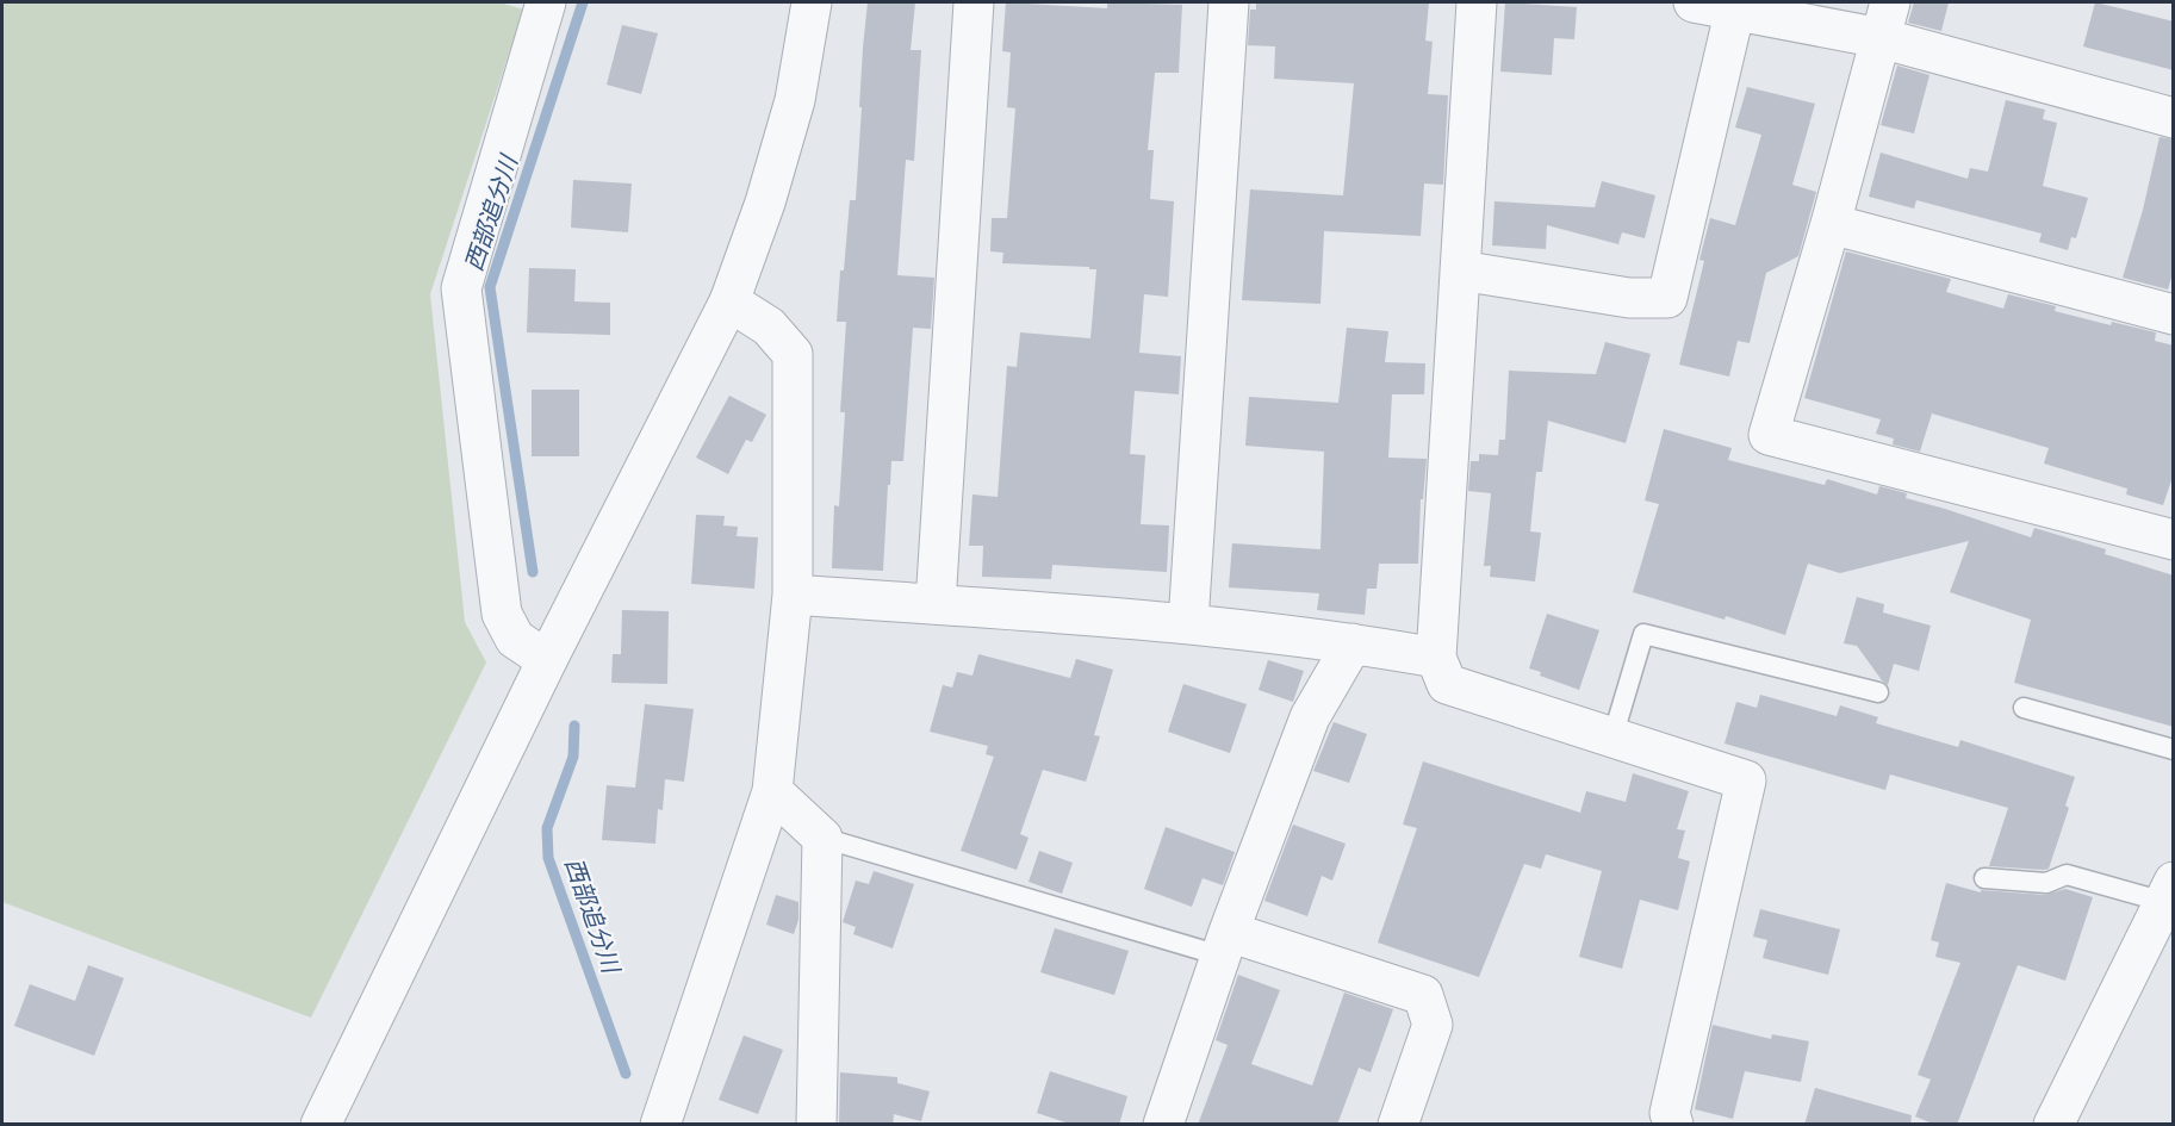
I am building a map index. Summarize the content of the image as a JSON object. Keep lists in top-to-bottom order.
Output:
{
  "water": ["西部追分川"]
}
